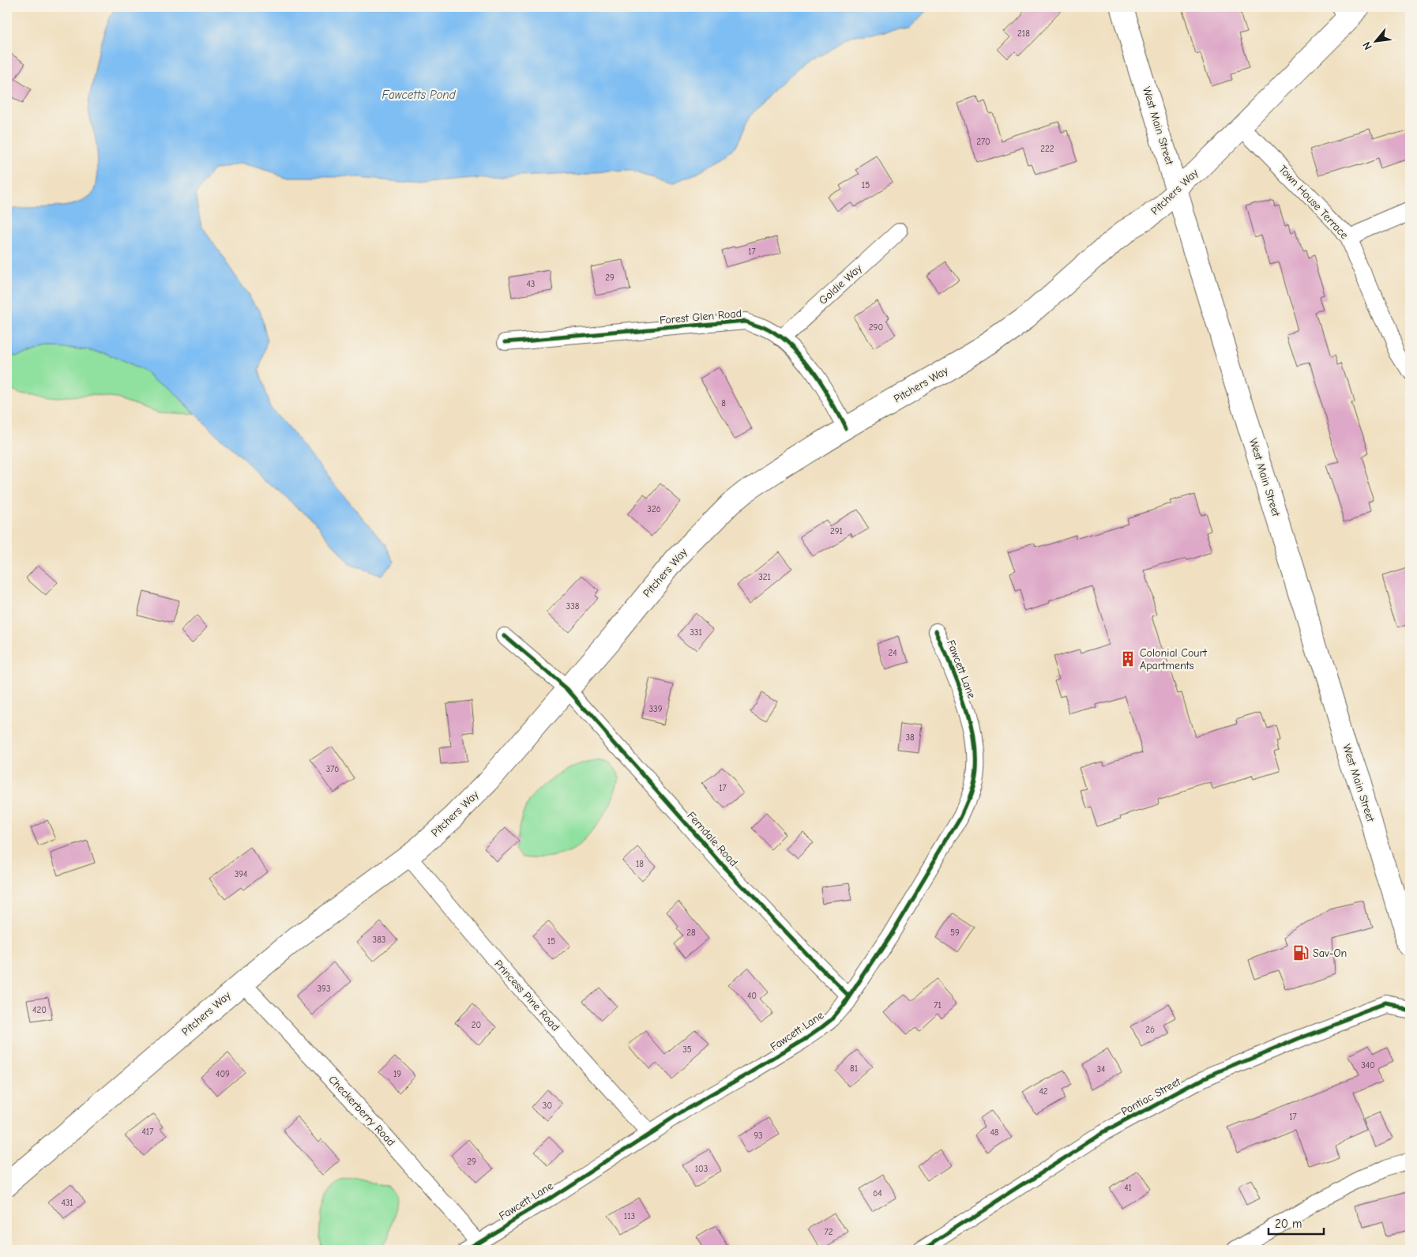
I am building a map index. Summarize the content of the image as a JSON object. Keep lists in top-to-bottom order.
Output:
{
  "streets": {
    "main road": ["West Main Street", "Pitchers Way"],
    "street": [
      "Town House Terrace",
      "Goldie Way",
      "Forest Glen Road",
      "Fawcett Lane",
      "Ferndale Road",
      "Princess Pine Road",
      "Pontiac Street",
      "Checkerberry Road"
    ]
  },
  "crossings": [
    ["West Main Street", "Pitchers Way"],
    ["Pitchers Way", "Town House Terrace"],
    ["Pitchers Way", "Forest Glen Road"],
    ["Pitchers Way", "Ferndale Road"],
    ["Pitchers Way", "Princess Pine Road"],
    ["Pitchers Way", "Checkerberry Road"],
    ["Goldie Way", "Forest Glen Road"],
    ["Fawcett Lane", "Ferndale Road"],
    ["Fawcett Lane", "Princess Pine Road"],
    ["Fawcett Lane", "Checkerberry Road"]
  ],
  "water": ["Fawcetts Pond"],
  "places": {
    "building": ["Colonial Court Apartments"],
    "fuel station": ["Sav-On"]
  },
  "house_numbers": [
    "218",
    "270",
    "222",
    "15",
    "17",
    "29",
    "43",
    "290",
    "8",
    "326",
    "291",
    "321",
    "338",
    "331",
    "24",
    "339",
    "38",
    "376",
    "17",
    "18",
    "394",
    "28",
    "59",
    "383",
    "15",
    "393",
    "40",
    "71",
    "420",
    "20",
    "26",
    "35",
    "340",
    "81",
    "34",
    "409",
    "19",
    "42",
    "30",
    "17",
    "417",
    "48",
    "93",
    "29",
    "103",
    "41",
    "64",
    "431",
    "113",
    "72"
  ],
  "scale_bar": "20 m",
  "north": "bottom left"
}
